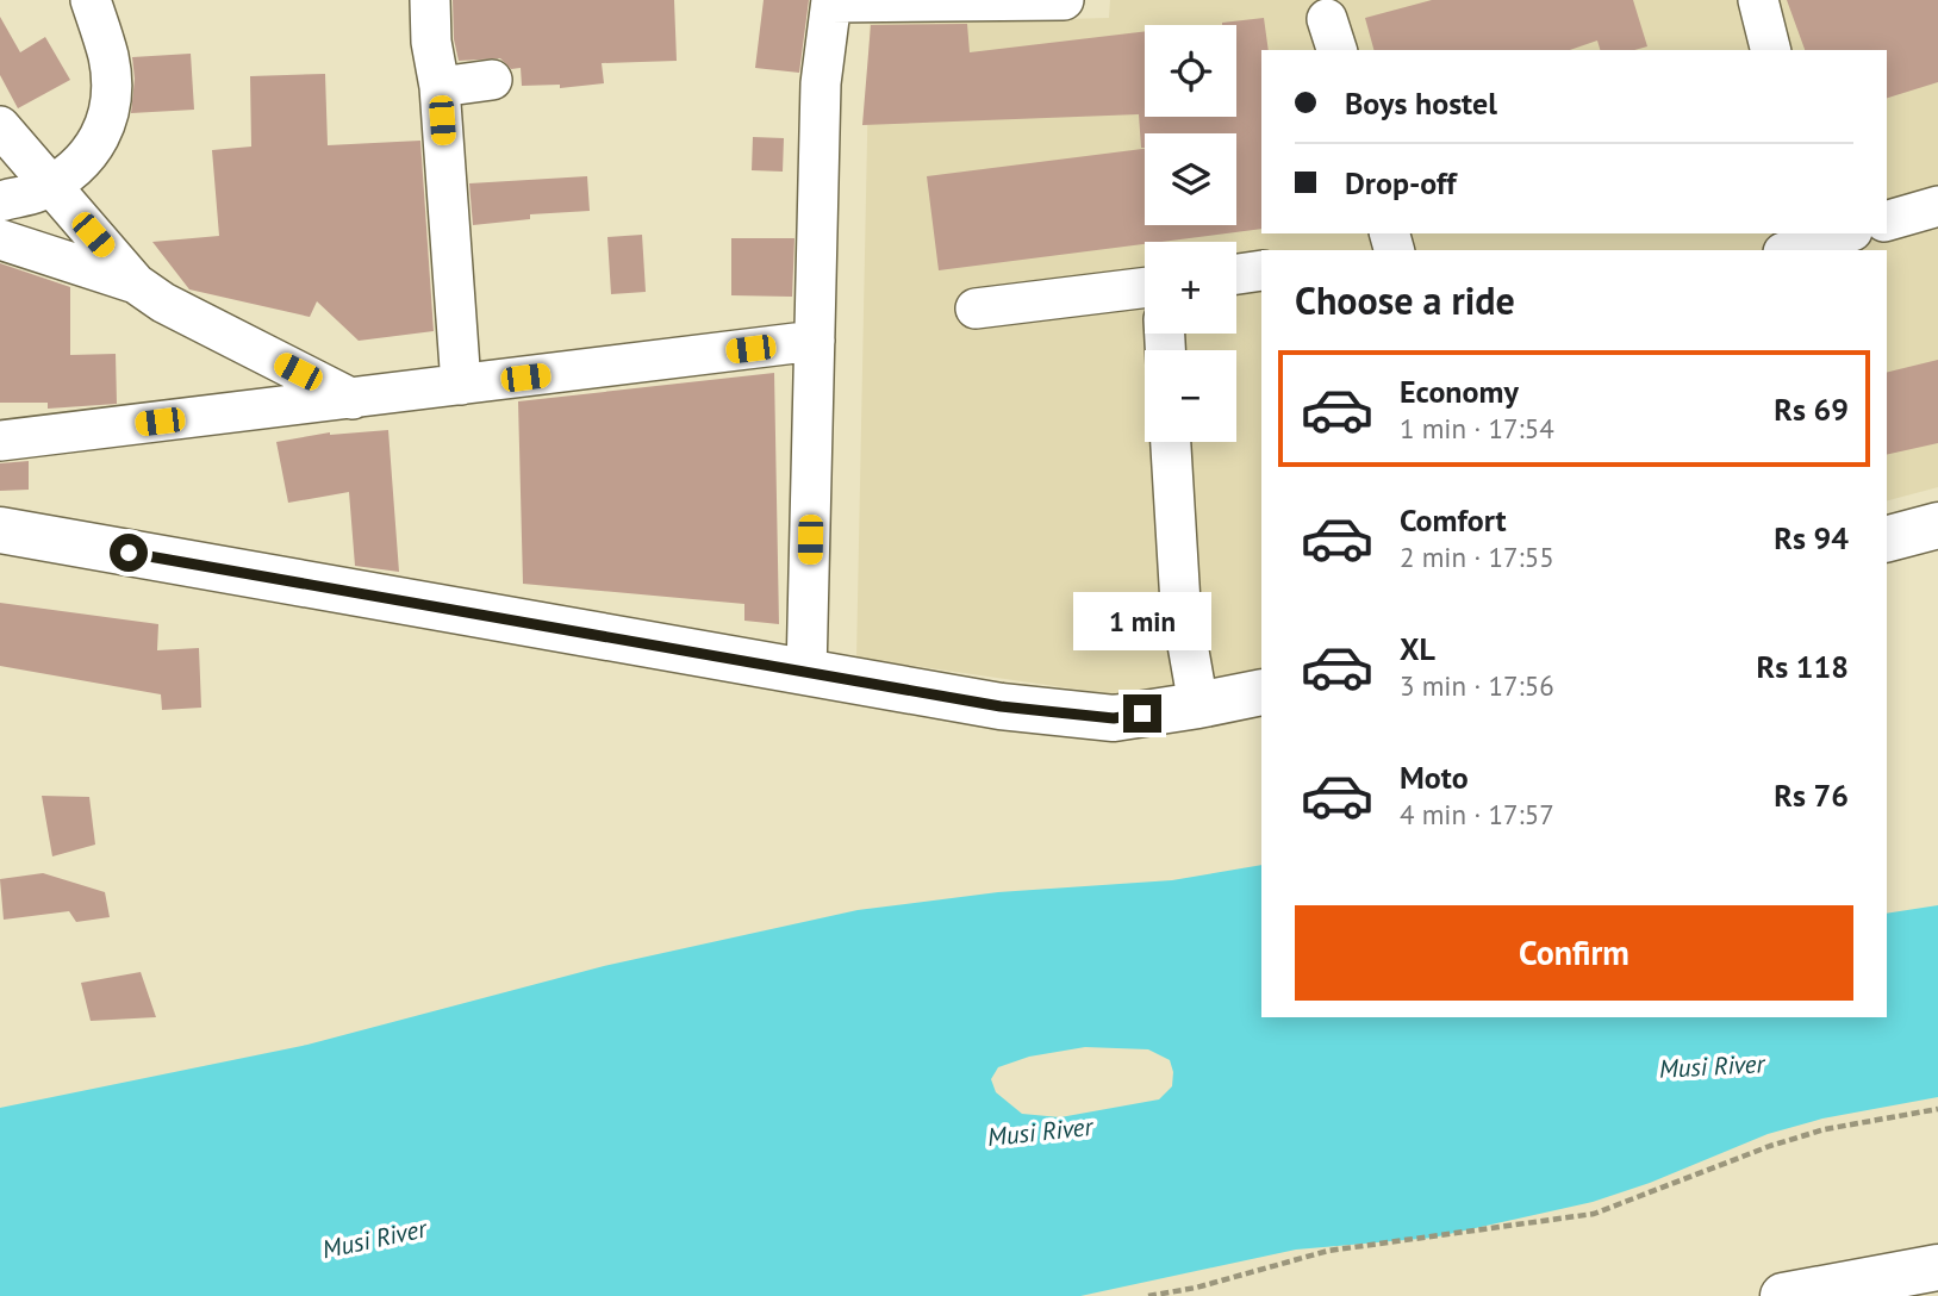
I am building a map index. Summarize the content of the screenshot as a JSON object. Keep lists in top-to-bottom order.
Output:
{
  "water": ["Musi River"],
  "page": {
    "map_buttons": ["+", "−"],
    "banner": ["Boys hostel", "Drop-off"],
    "heading": "Choose a ride",
    "list": [
      {
        "name": "Economy",
        "note": "1 min · 17:54",
        "value": "Rs 69"
      },
      {
        "name": "Comfort",
        "note": "2 min · 17:55",
        "value": "Rs 94"
      },
      {
        "name": "XL",
        "note": "3 min · 17:56",
        "value": "Rs 118"
      },
      {
        "name": "Moto",
        "note": "4 min · 17:57",
        "value": "Rs 76"
      }
    ],
    "bubble": "1 min",
    "buttons": "Confirm"
  }
}
